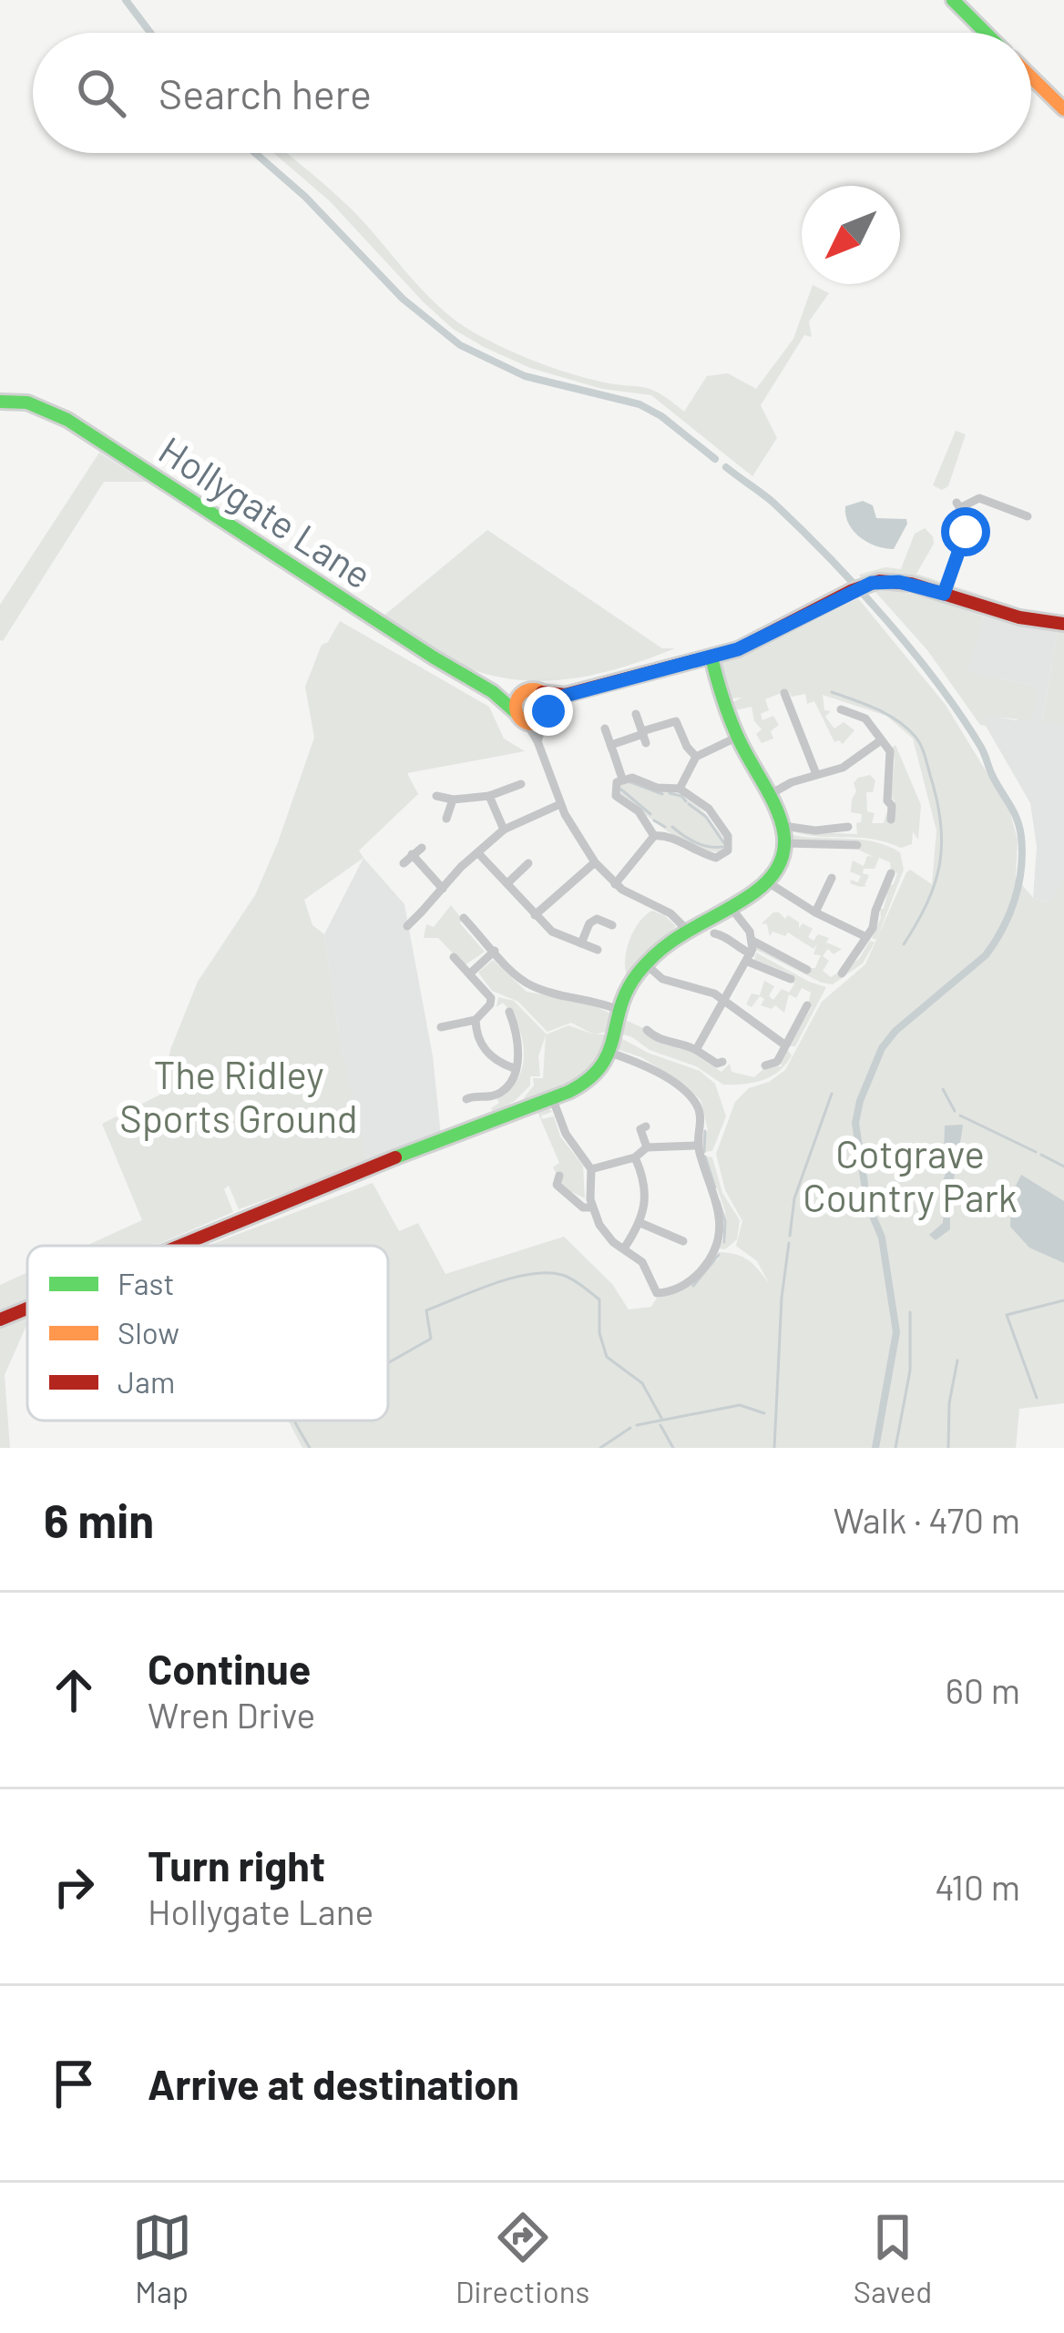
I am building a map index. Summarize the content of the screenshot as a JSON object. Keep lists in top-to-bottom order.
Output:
{
  "streets": {
    "street": ["Hollygate Lane"]
  },
  "parks": ["The Ridley Sports Ground", "Cotgrave Country Park"],
  "legend": ["Fast", "Slow", "Jam"],
  "north": "bottom left",
  "page": {
    "search": "Search here",
    "heading": ["6 min", "Walk · 470 m"],
    "list": [
      ["Continue", "Wren Drive", "60 m"],
      ["Turn right", "Hollygate Lane", "410 m"],
      "Arrive at destination"
    ],
    "nav": ["Map", "Directions", "Saved"]
  }
}
